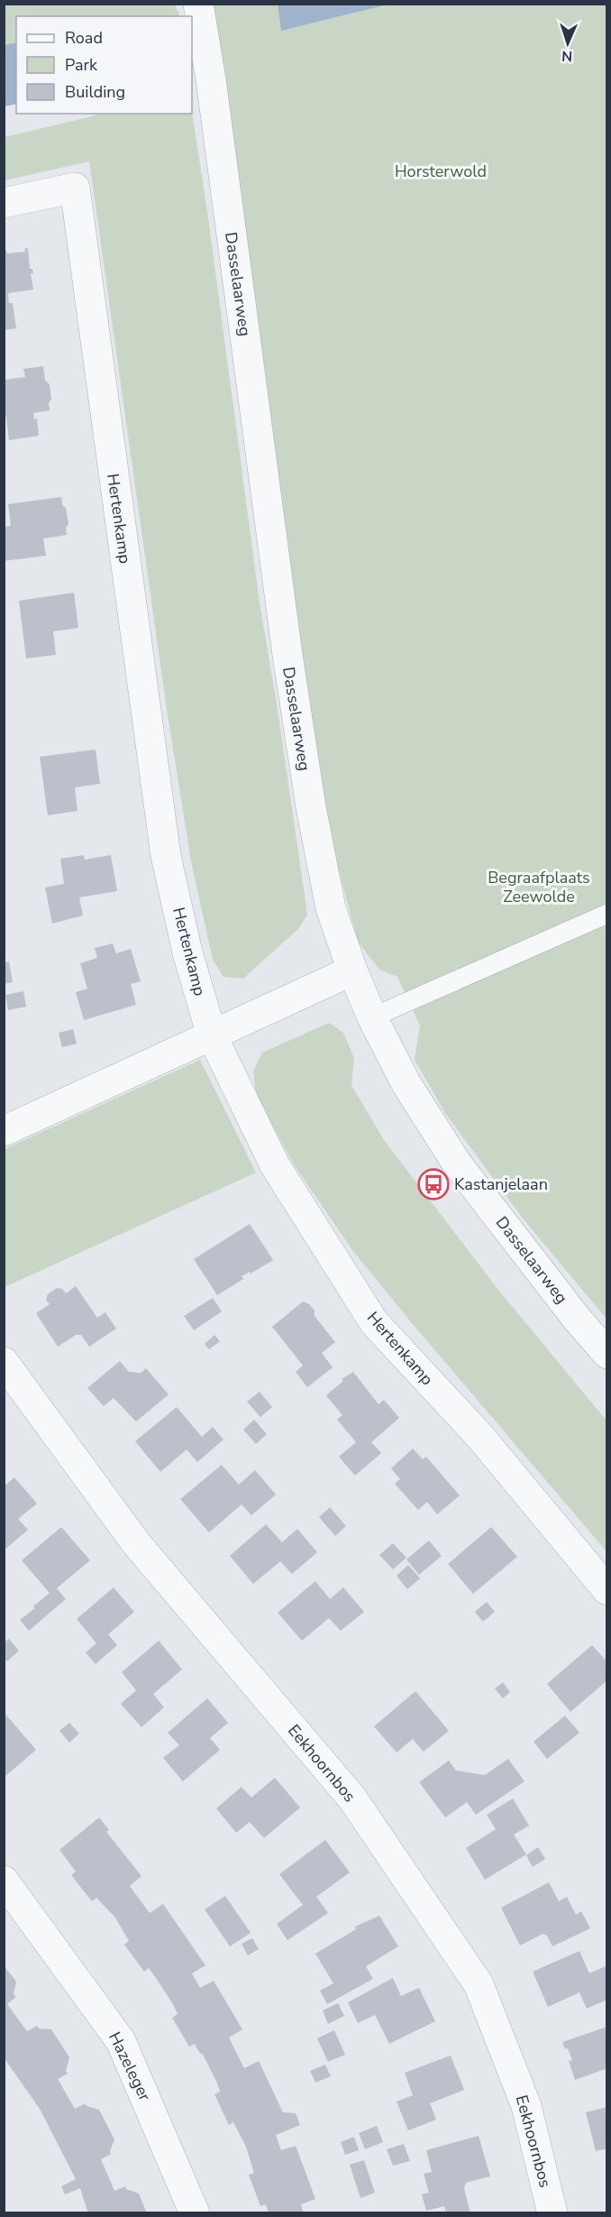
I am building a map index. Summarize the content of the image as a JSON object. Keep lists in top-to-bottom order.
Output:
{
  "streets": {
    "street": [
      "Dasselaarweg",
      "Hertenkamp",
      "Eekhoornbos",
      "Hazeleger"
    ]
  },
  "parks": ["Horsterwold", "Begraafplaats Zeewolde"],
  "places": {
    "bus stop": ["Kastanjelaan"]
  },
  "legend": ["Road", "Park", "Building"],
  "north": "bottom"
}
